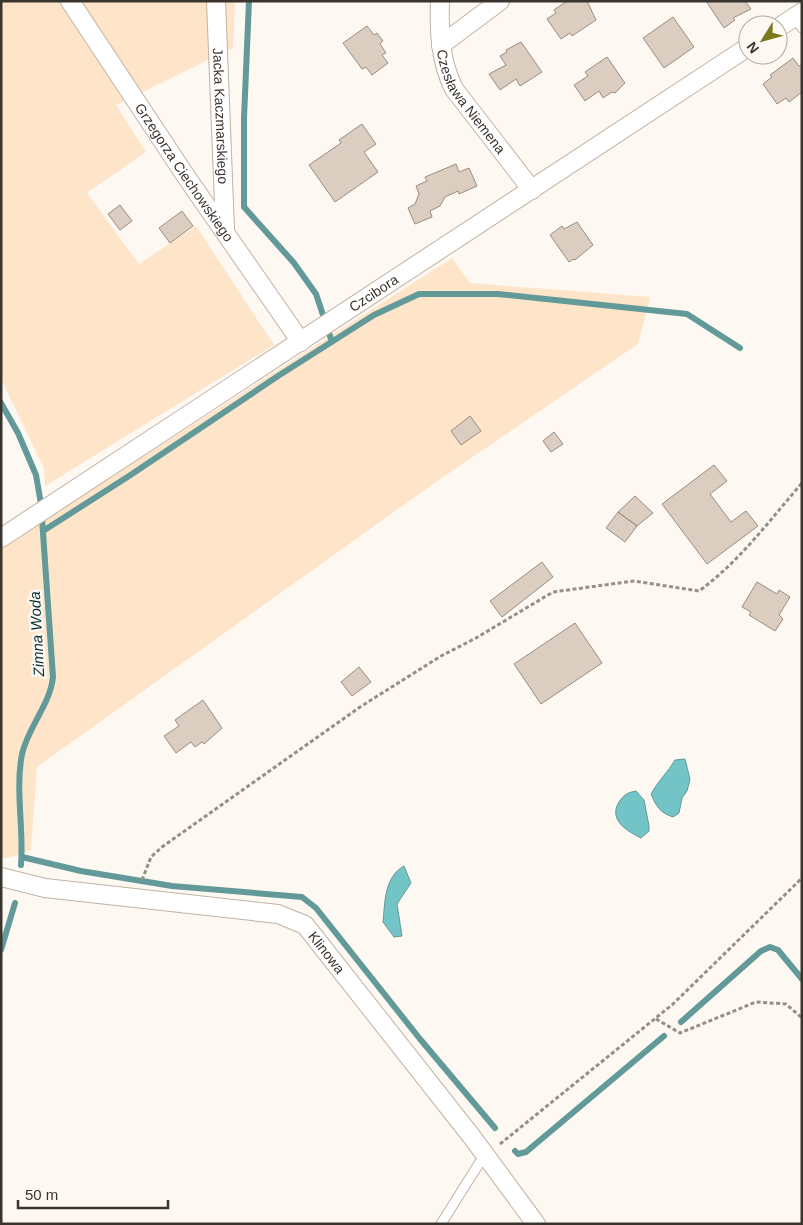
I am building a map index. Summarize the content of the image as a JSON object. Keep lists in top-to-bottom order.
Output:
{
  "streets": {
    "street": [
      "Czesława Niemena",
      "Jacka Kaczmarskiego",
      "Grzegorza Ciechowskiego",
      "Czcibora",
      "Klinowa"
    ]
  },
  "crossings": [
    ["Czesława Niemena", "Czcibora"],
    ["Jacka Kaczmarskiego", "Grzegorza Ciechowskiego"],
    ["Grzegorza Ciechowskiego", "Czcibora"]
  ],
  "water": ["Zimna Woda"],
  "scale_bar": "50 m",
  "north": "bottom left"
}
